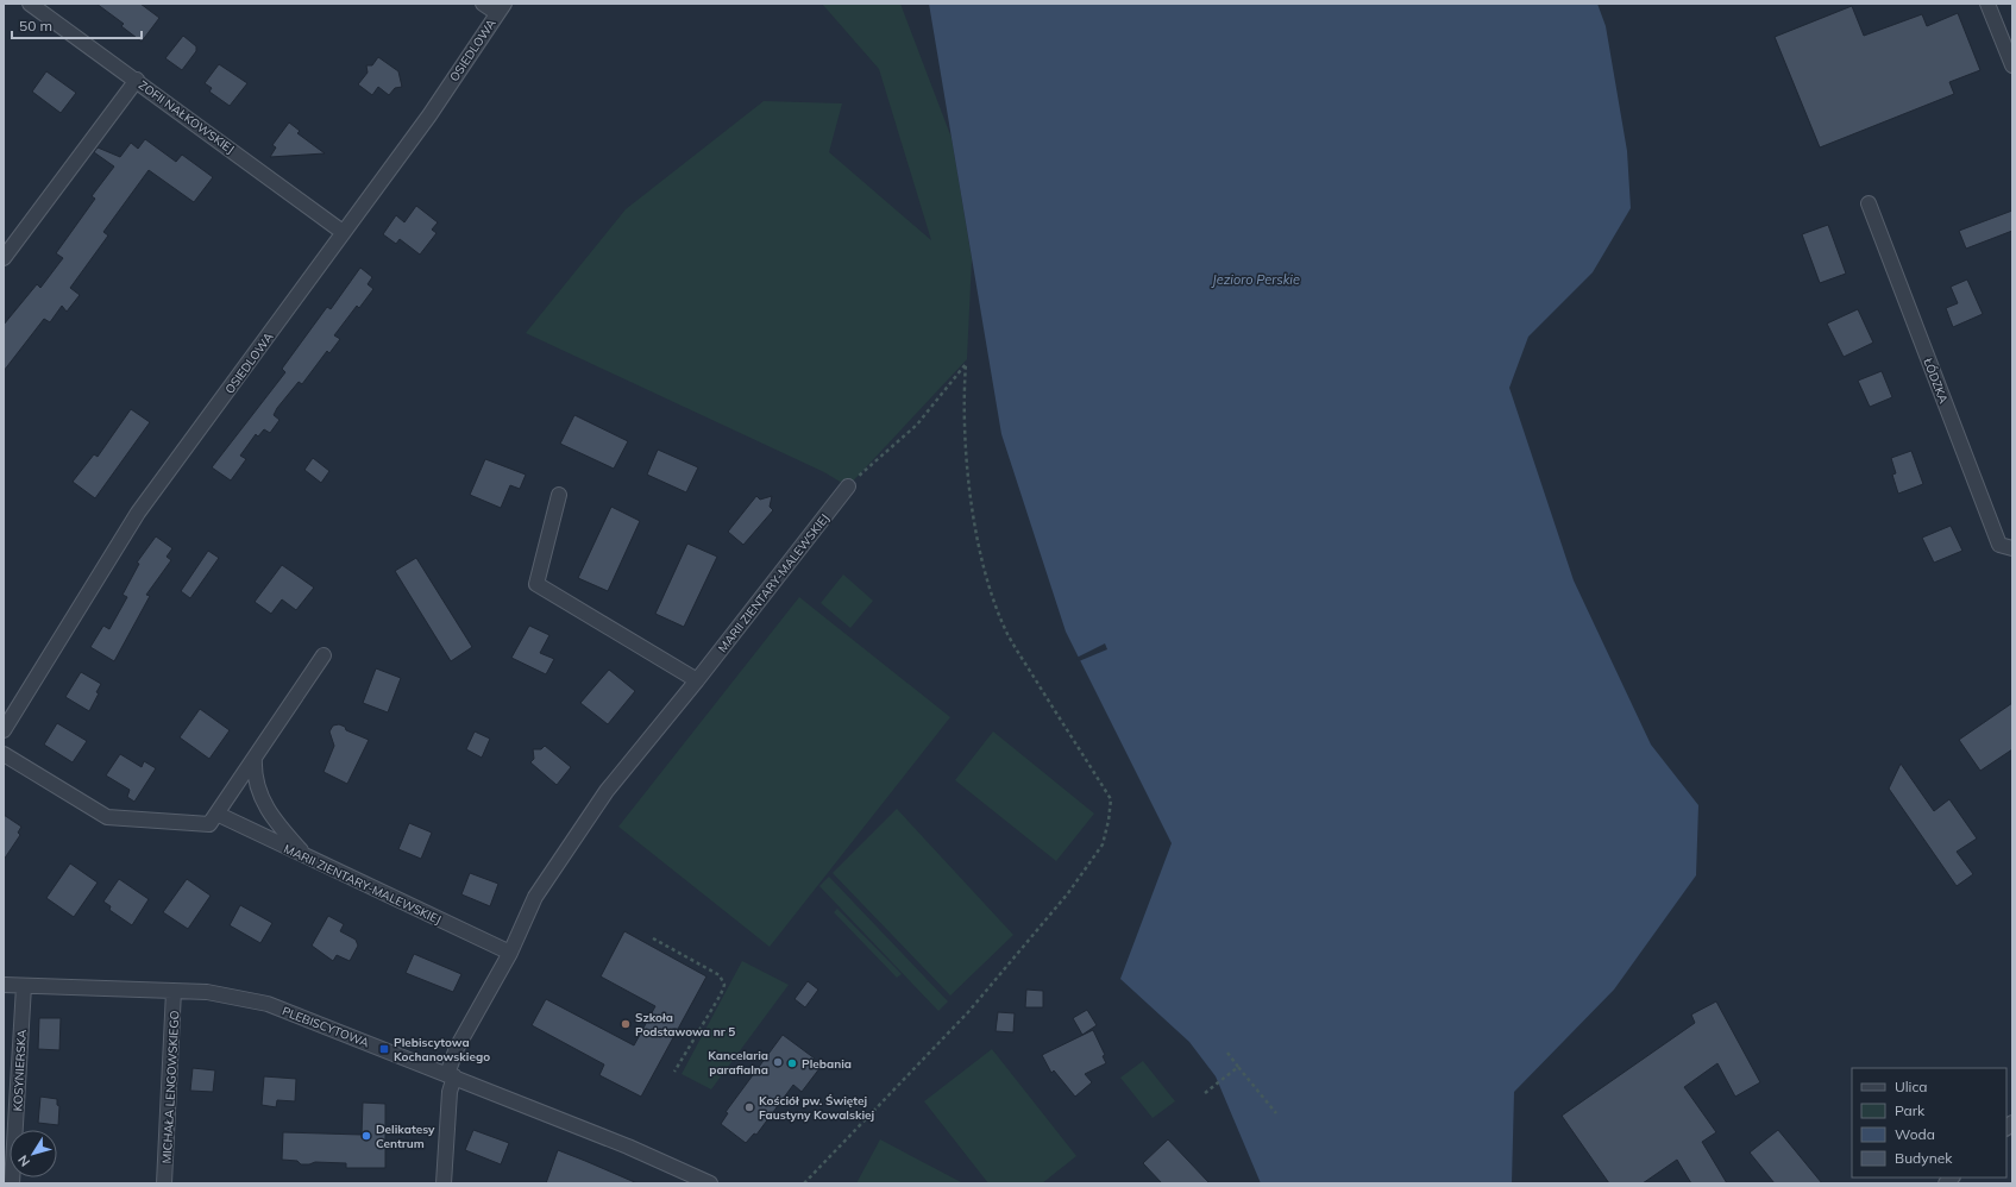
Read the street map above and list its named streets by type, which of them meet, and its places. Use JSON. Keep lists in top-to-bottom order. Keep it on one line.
{"streets":{"street":["OSIEDLOWA","ZOFII NAŁKOWSKIEJ","ŁÓDZKA","MARII ZIENTARY-MALEWSKIEJ","PLEBISCYTOWA","KOSYNIERSKA","MICHAŁA LENGOWSKIEGO"]},"crossings":[["OSIEDLOWA","ZOFII NAŁKOWSKIEJ"],["MARII ZIENTARY-MALEWSKIEJ","PLEBISCYTOWA"],["PLEBISCYTOWA","KOSYNIERSKA"],["PLEBISCYTOWA","MICHAŁA LENGOWSKIEGO"]],"water":["Jezioro Perskie"],"places":{"other":["Szkoła Podstawowa nr 5","Kancelaria parafialna","Plebania","Kościół pw. Świętej Faustyny Kowalskiej","Delikatesy Centrum"],"transit":["Plebiscytowa Kochanowskiego"]},"legend":["Ulica","Park","Woda","Budynek"],"scale_bar":"50 m","north":"bottom left"}
